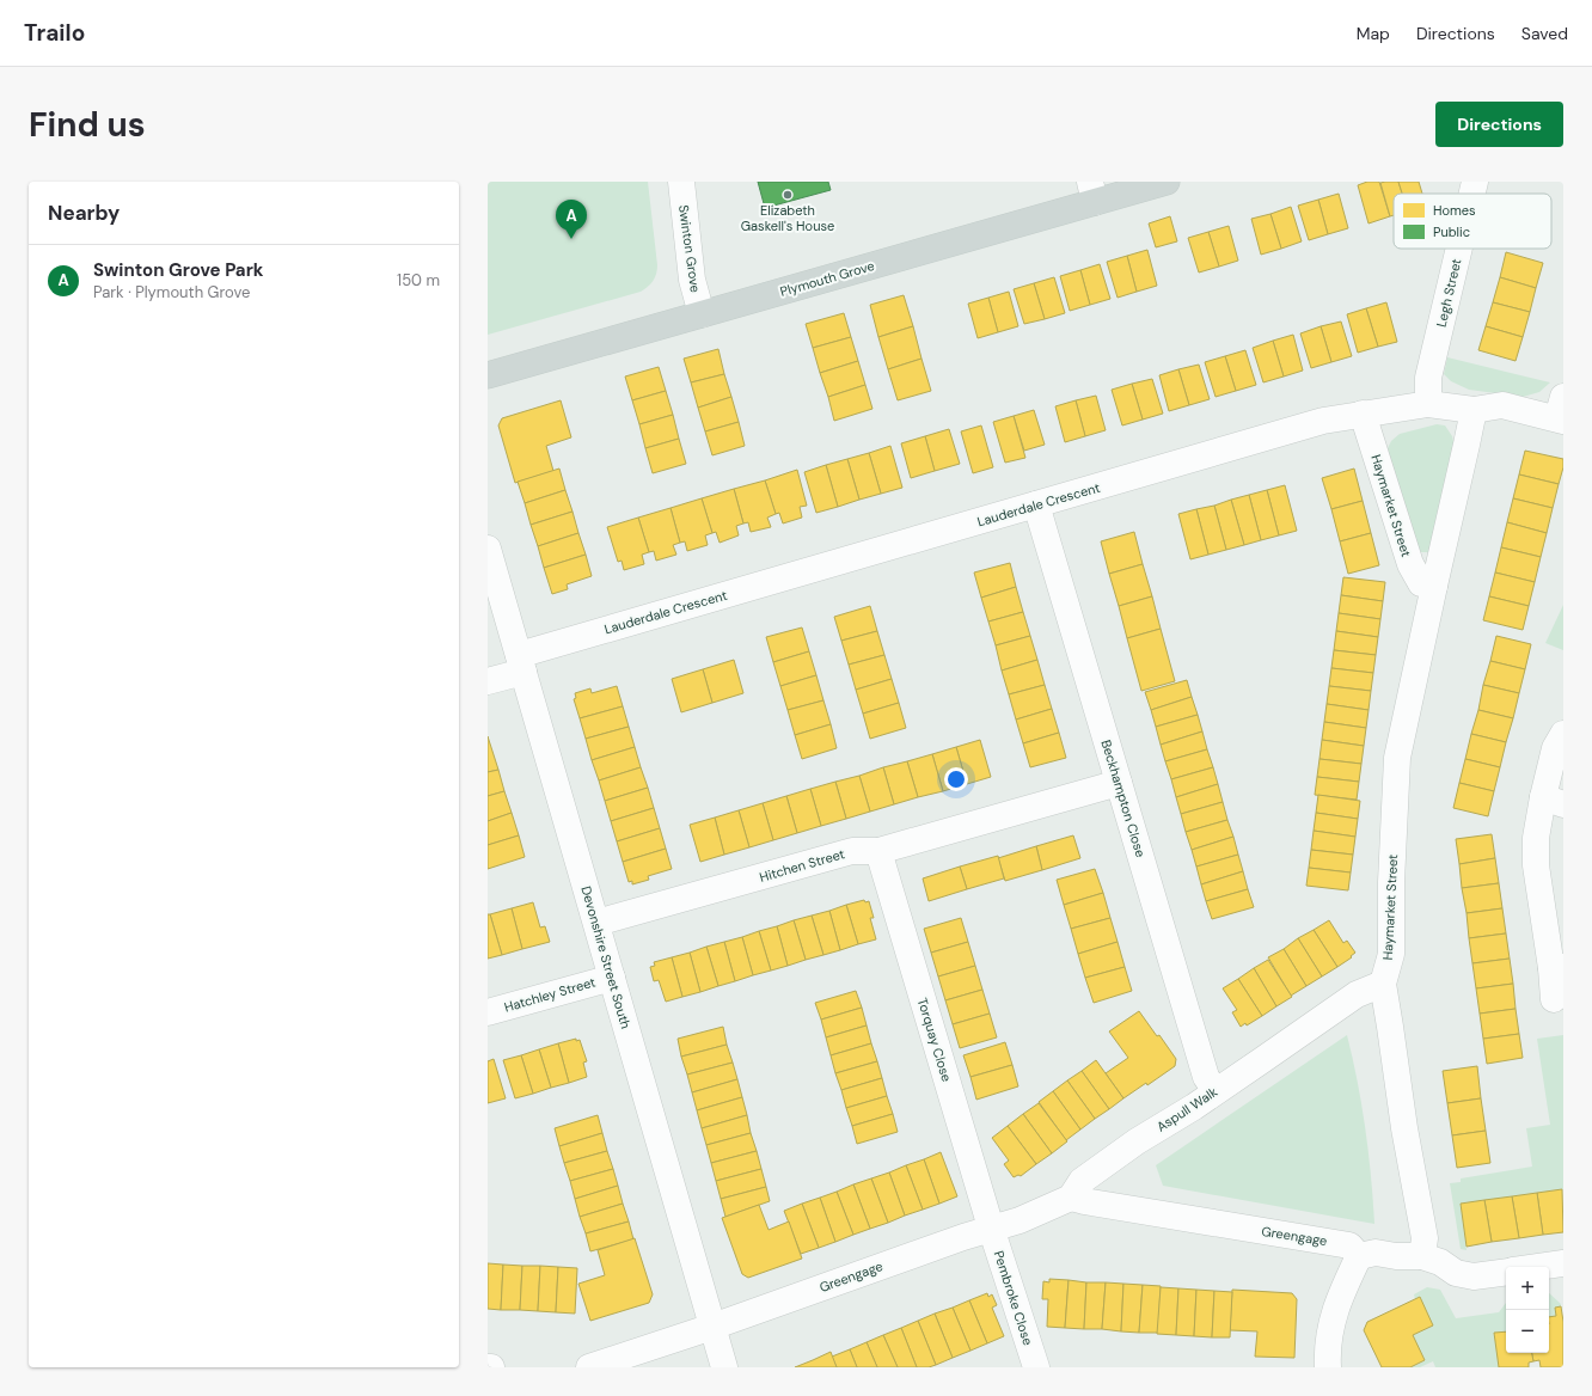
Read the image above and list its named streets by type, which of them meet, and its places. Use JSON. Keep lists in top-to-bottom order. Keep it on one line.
{"streets":{"main road":["Plymouth Grove"],"street":["Swinton Grove","Legh Street","Lauderdale Crescent","Haymarket Street","Beckhampton Close","Hitchen Street","Devonshire Street South","Hatchley Street","Torquay Close","Aspull Walk","Greengage","Pembroke Close"]},"crossings":[["Swinton Grove","Plymouth Grove"],["Legh Street","Lauderdale Crescent"],["Lauderdale Crescent","Haymarket Street"],["Lauderdale Crescent","Beckhampton Close"],["Lauderdale Crescent","Devonshire Street South"],["Haymarket Street","Aspull Walk"],["Beckhampton Close","Hitchen Street"],["Beckhampton Close","Aspull Walk"],["Hitchen Street","Devonshire Street South"],["Hitchen Street","Torquay Close"],["Devonshire Street South","Hatchley Street"],["Devonshire Street South","Greengage"],["Torquay Close","Aspull Walk"],["Torquay Close","Greengage"],["Torquay Close","Pembroke Close"],["Aspull Walk","Greengage"],["Aspull Walk","Pembroke Close"],["Greengage","Pembroke Close"]],"places":["Elizabeth Gaskell's House"],"legend":["Homes","Public"],"page":{"header":"Trailo","nav":["Map","Directions","Saved"],"buttons":"Directions","title":"Find us","heading":"Nearby","pins":"A","list":[{"mark":"A","name":"Swinton Grove Park","note":"Park · Plymouth Grove","value":"150 m"}],"map_buttons":["+","−"]}}
